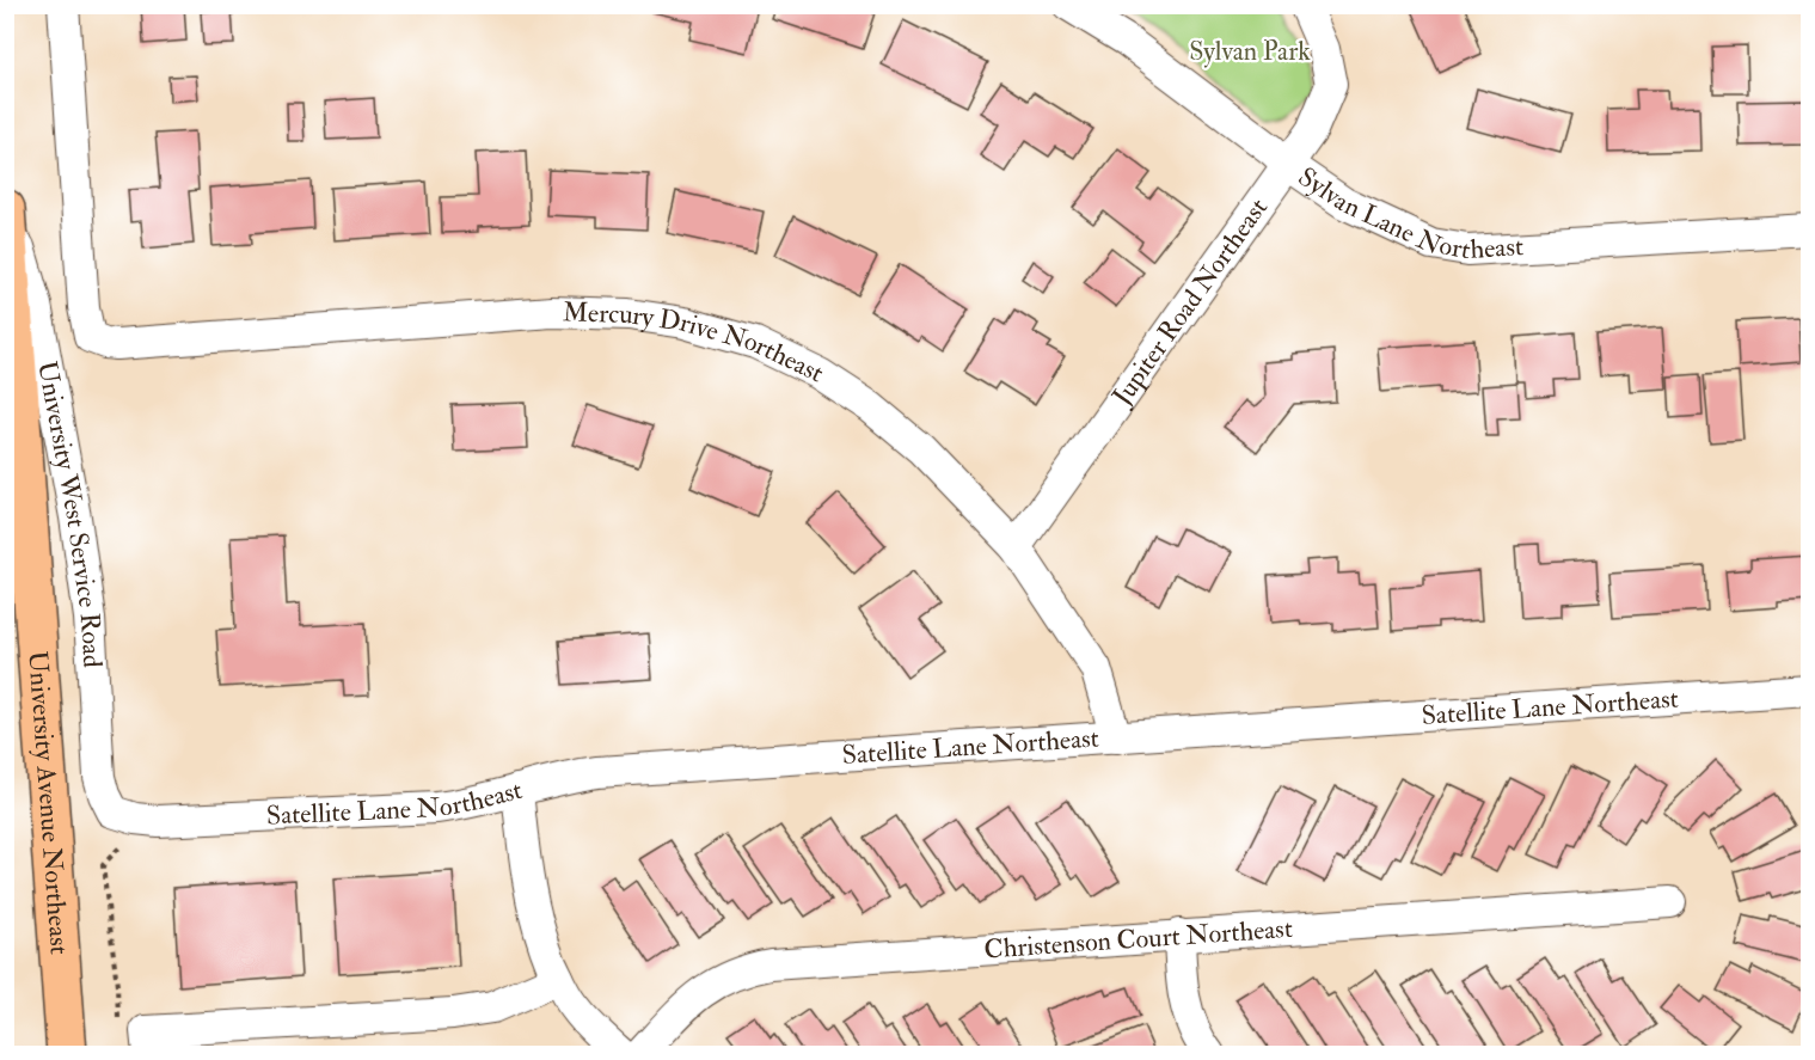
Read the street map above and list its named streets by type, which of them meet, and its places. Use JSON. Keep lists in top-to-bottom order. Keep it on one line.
{"streets":{"main road":["University Avenue Northeast"],"street":["Sylvan Lane Northeast","Jupiter Road Northeast","Mercury Drive Northeast","University West Service Road","Satellite Lane Northeast","Christenson Court Northeast"]},"crossings":[["Sylvan Lane Northeast","Jupiter Road Northeast"],["Jupiter Road Northeast","Mercury Drive Northeast"],["Mercury Drive Northeast","University West Service Road"],["Mercury Drive Northeast","Satellite Lane Northeast"],["University West Service Road","Satellite Lane Northeast"]],"parks":["Sylvan Park"]}
